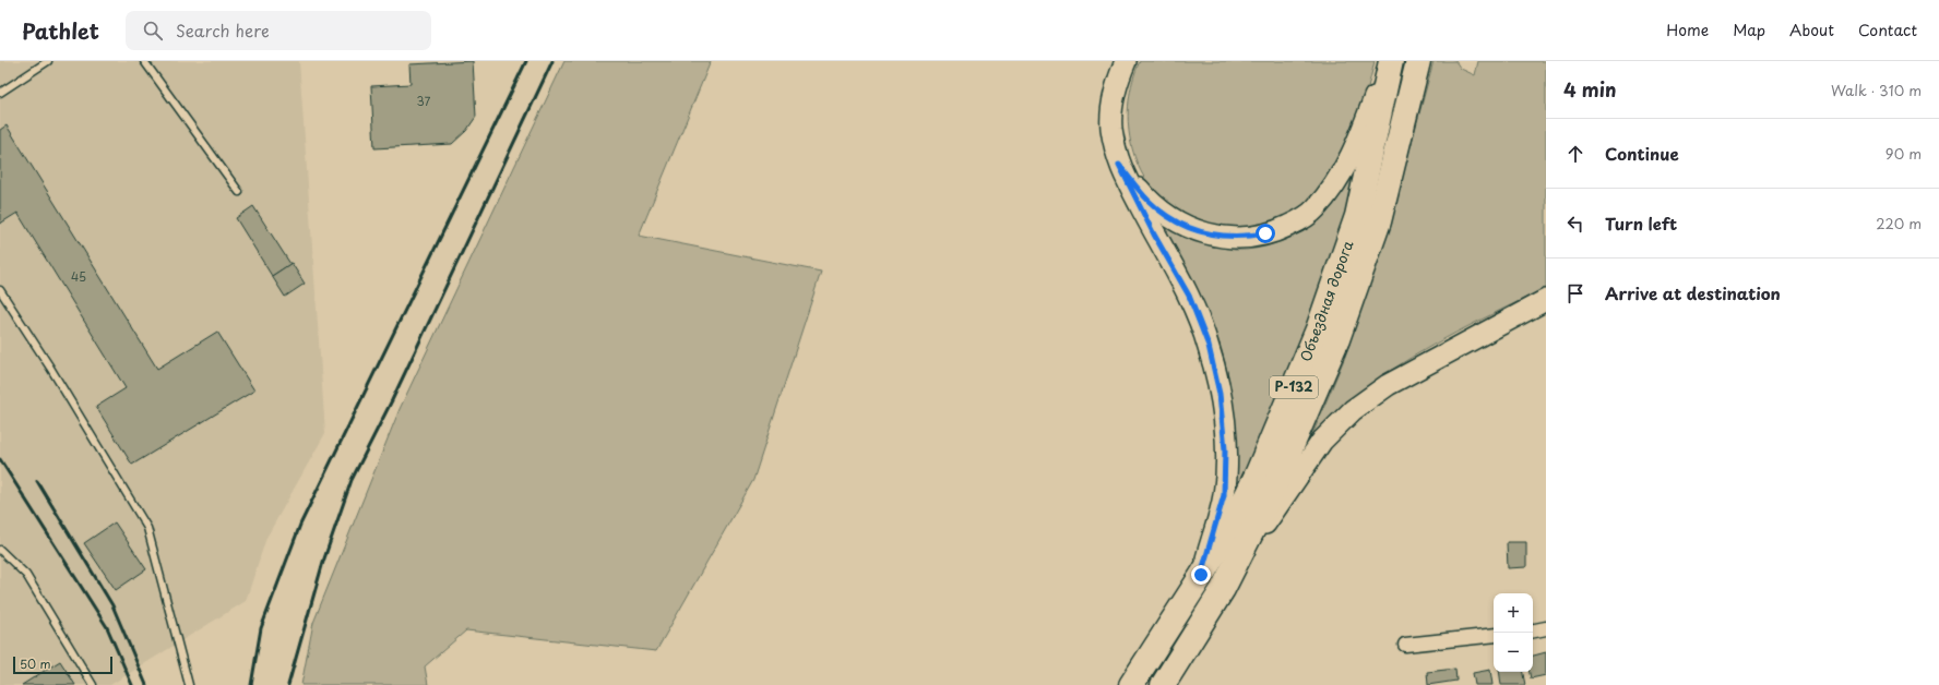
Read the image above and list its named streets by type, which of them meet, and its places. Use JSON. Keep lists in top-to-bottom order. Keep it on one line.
{"streets":{"highway":["Объездная дорога","Р-132"]},"house_numbers":["37","45"],"scale_bar":"50 m","page":{"header":"Pathlet","search":"Search here","nav":["Home","Map","About","Contact"],"heading":["4 min","Walk · 310 m"],"list":[["Continue","90 m"],["Turn left","220 m"],"Arrive at destination"],"map_buttons":["+","−"],"scale":"50 m"}}
